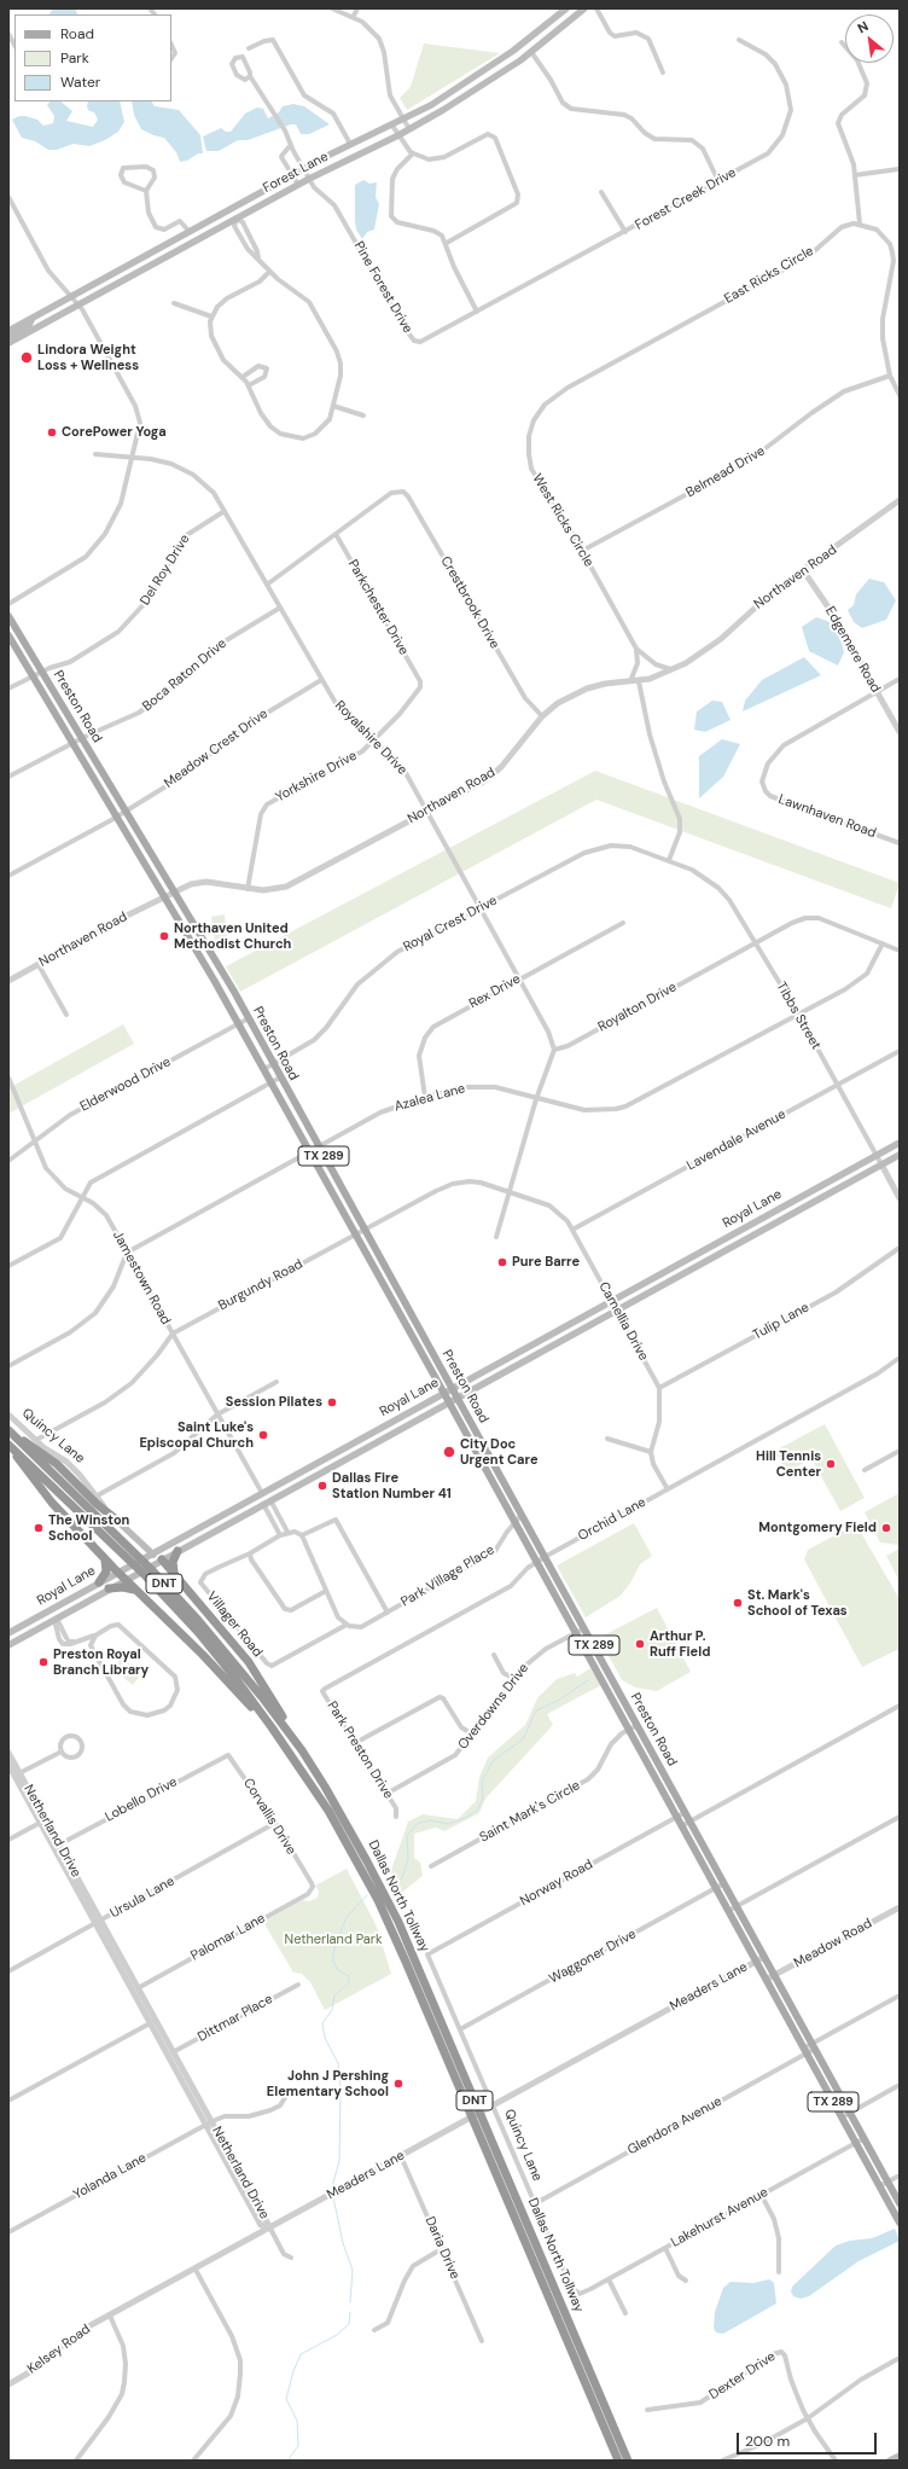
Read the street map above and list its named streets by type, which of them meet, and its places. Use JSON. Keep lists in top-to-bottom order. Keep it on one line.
{"streets":{"highway":["DNT","Dallas North Tollway"],"main road":["Forest Lane","Preston Road","TX 289","Royal Lane","Quincy Lane"],"street":["Forest Creek Drive","East Ricks Circle","Pine Forest Drive","Belmead Drive","West Ricks Circle","Del Roy Drive","Northaven Road","Crestbrook Drive","Parkchester Drive","Edgemere Road","Boca Raton Drive","Royalshire Drive","Meadow Crest Drive","Yorkshire Drive","Lawnhaven Road","Royal Crest Drive","Rex Drive","Royalton Drive","Tibbs Street","Elderwood Drive","Azalea Lane","Lavendale Avenue","Jamestown Road","Burgundy Road","Camellia Drive","Tulip Lane","Orchid Lane","Park Village Place","Villager Road","Overdowns Drive","Park Preston Drive","Lobello Drive","Saint Mark's Circle","Corvallis Drive","Netherland Drive","Norway Road","Ursula Lane","Palomar Lane","Meadow Road","Waggoner Drive","Meaders Lane","Dittmar Place","Glendora Avenue","Yolanda Lane","Lakehurst Avenue","Daria Drive","Kelsey Road","Dexter Drive"]},"crossings":[["Forest Lane","Pine Forest Drive"],["Forest Creek Drive","Pine Forest Drive"],["East Ricks Circle","West Ricks Circle"],["Belmead Drive","West Ricks Circle"],["West Ricks Circle","Northaven Road"],["Del Roy Drive","Preston Road"],["Del Roy Drive","Royalshire Drive"],["Northaven Road","Crestbrook Drive"],["Northaven Road","Edgemere Road"],["Northaven Road","Preston Road"],["Northaven Road","Royalshire Drive"],["Northaven Road","Yorkshire Drive"],["Crestbrook Drive","Parkchester Drive"],["Parkchester Drive","Yorkshire Drive"],["Edgemere Road","Lawnhaven Road"],["Boca Raton Drive","Preston Road"],["Boca Raton Drive","Royalshire Drive"],["Preston Road","Meadow Crest Drive"],["Preston Road","Royal Crest Drive"],["Preston Road","Elderwood Drive"],["Preston Road","Azalea Lane"],["Preston Road","Royal Lane"],["Preston Road","Burgundy Road"],["Preston Road","Orchid Lane"],["Preston Road","Park Village Place"],["Preston Road","Overdowns Drive"],["Preston Road","Saint Mark's Circle"],["Preston Road","Norway Road"],["Preston Road","Meadow Road"],["Preston Road","Waggoner Drive"],["Preston Road","Meaders Lane"],["Preston Road","Glendora Avenue"],["Preston Road","Lakehurst Avenue"],["Royalshire Drive","Meadow Crest Drive"],["Royalshire Drive","Yorkshire Drive"],["Royalshire Drive","Royal Crest Drive"],["Royalshire Drive","Rex Drive"],["Royalshire Drive","Royalton Drive"],["Royal Crest Drive","Tibbs Street"],["Rex Drive","Azalea Lane"],["Royalton Drive","Tibbs Street"],["Royalton Drive","Azalea Lane"],["Tibbs Street","Azalea Lane"],["Tibbs Street","Lavendale Avenue"],["Tibbs Street","Royal Lane"],["Elderwood Drive","Jamestown Road"],["Azalea Lane","Jamestown Road"],["Lavendale Avenue","Camellia Drive"],["Royal Lane","Jamestown Road"],["Royal Lane","Camellia Drive"],["Royal Lane","Quincy Lane"],["Jamestown Road","Burgundy Road"],["Burgundy Road","Camellia Drive"],["Burgundy Road","Quincy Lane"],["Camellia Drive","Tulip Lane"],["Quincy Lane","Norway Road"],["Quincy Lane","Waggoner Drive"],["Quincy Lane","Meaders Lane"],["Quincy Lane","Glendora Avenue"],["Quincy Lane","Lakehurst Avenue"],["Orchid Lane","Park Preston Drive"],["Park Village Place","Villager Road"],["Overdowns Drive","Park Preston Drive"],["Lobello Drive","Corvallis Drive"],["Lobello Drive","Netherland Drive"],["Corvallis Drive","Ursula Lane"],["Corvallis Drive","Palomar Lane"],["Netherland Drive","Ursula Lane"],["Netherland Drive","Palomar Lane"],["Netherland Drive","Meaders Lane"],["Netherland Drive","Dittmar Place"],["Netherland Drive","Yolanda Lane"],["Meaders Lane","Daria Drive"],["Meaders Lane","Kelsey Road"]],"parks":["Netherland Park"],"places":["Lindora Weight Loss + Wellness","CorePower Yoga","Northaven United Methodist Church","Pure Barre","Session Pilates","Saint Luke's Episcopal Church","City Doc Urgent Care","Hill Tennis Center","Dallas Fire Station Number 41","The Winston School","Montgomery Field","St. Mark's School of Texas","Arthur P. Ruff Field","Preston Royal Branch Library","John J Pershing Elementary School"],"legend":["Road","Park","Water"],"scale_bar":"200 m","north":"top left"}
